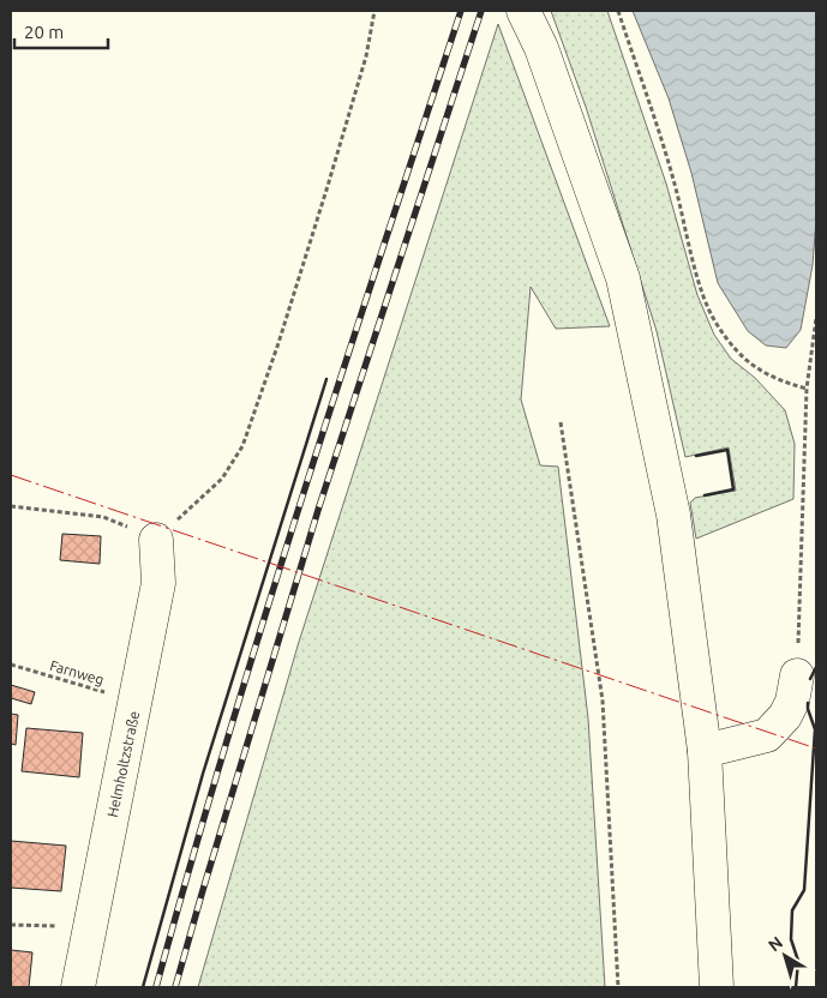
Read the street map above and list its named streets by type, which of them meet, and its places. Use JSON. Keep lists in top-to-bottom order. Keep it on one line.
{"streets":{"main road":["Helmholtzstraße"],"path":["Farnweg"]},"crossings":[["Farnweg","Helmholtzstraße"]],"scale_bar":"20 m","north":"top left"}
